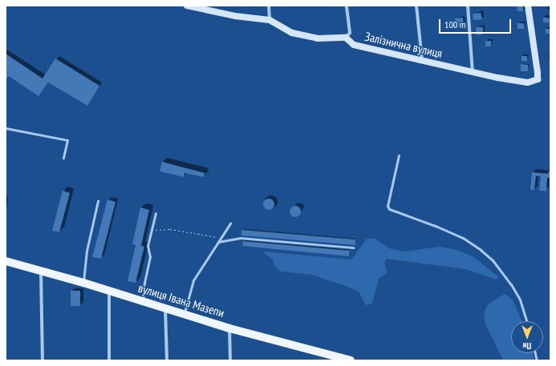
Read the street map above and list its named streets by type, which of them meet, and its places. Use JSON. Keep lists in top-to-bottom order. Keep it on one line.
{"streets":{"main road":["вулиця Івана Мазепи"],"street":["Залізнична вулиця"]},"scale_bar":"100 m","north":"bottom"}
